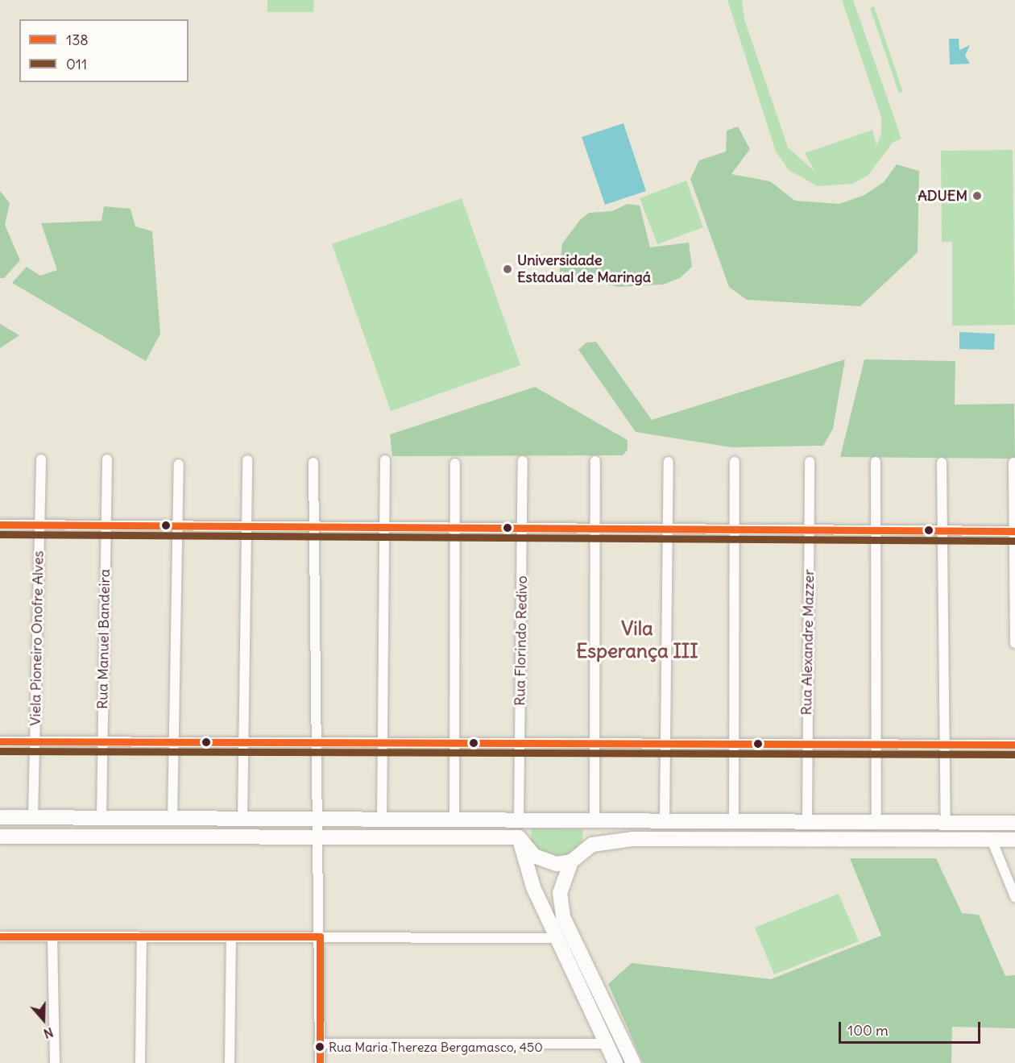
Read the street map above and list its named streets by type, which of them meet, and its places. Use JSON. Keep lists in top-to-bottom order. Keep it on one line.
{"streets":{"street":["Viela Pioneiro Onofre Alves","Rua Manuel Bandeira","Rua Florindo Redivo","Rua Alexandre Mazzer"]},"districts":["Vila Esperança III"],"places":["ADUEM","Universidade Estadual de Maringá","Rua Maria Thereza Bergamasco, 450"],"lines":["transit line 138","transit line 011"],"legend":["138","011"],"scale_bar":"100 m","north":"bottom"}
